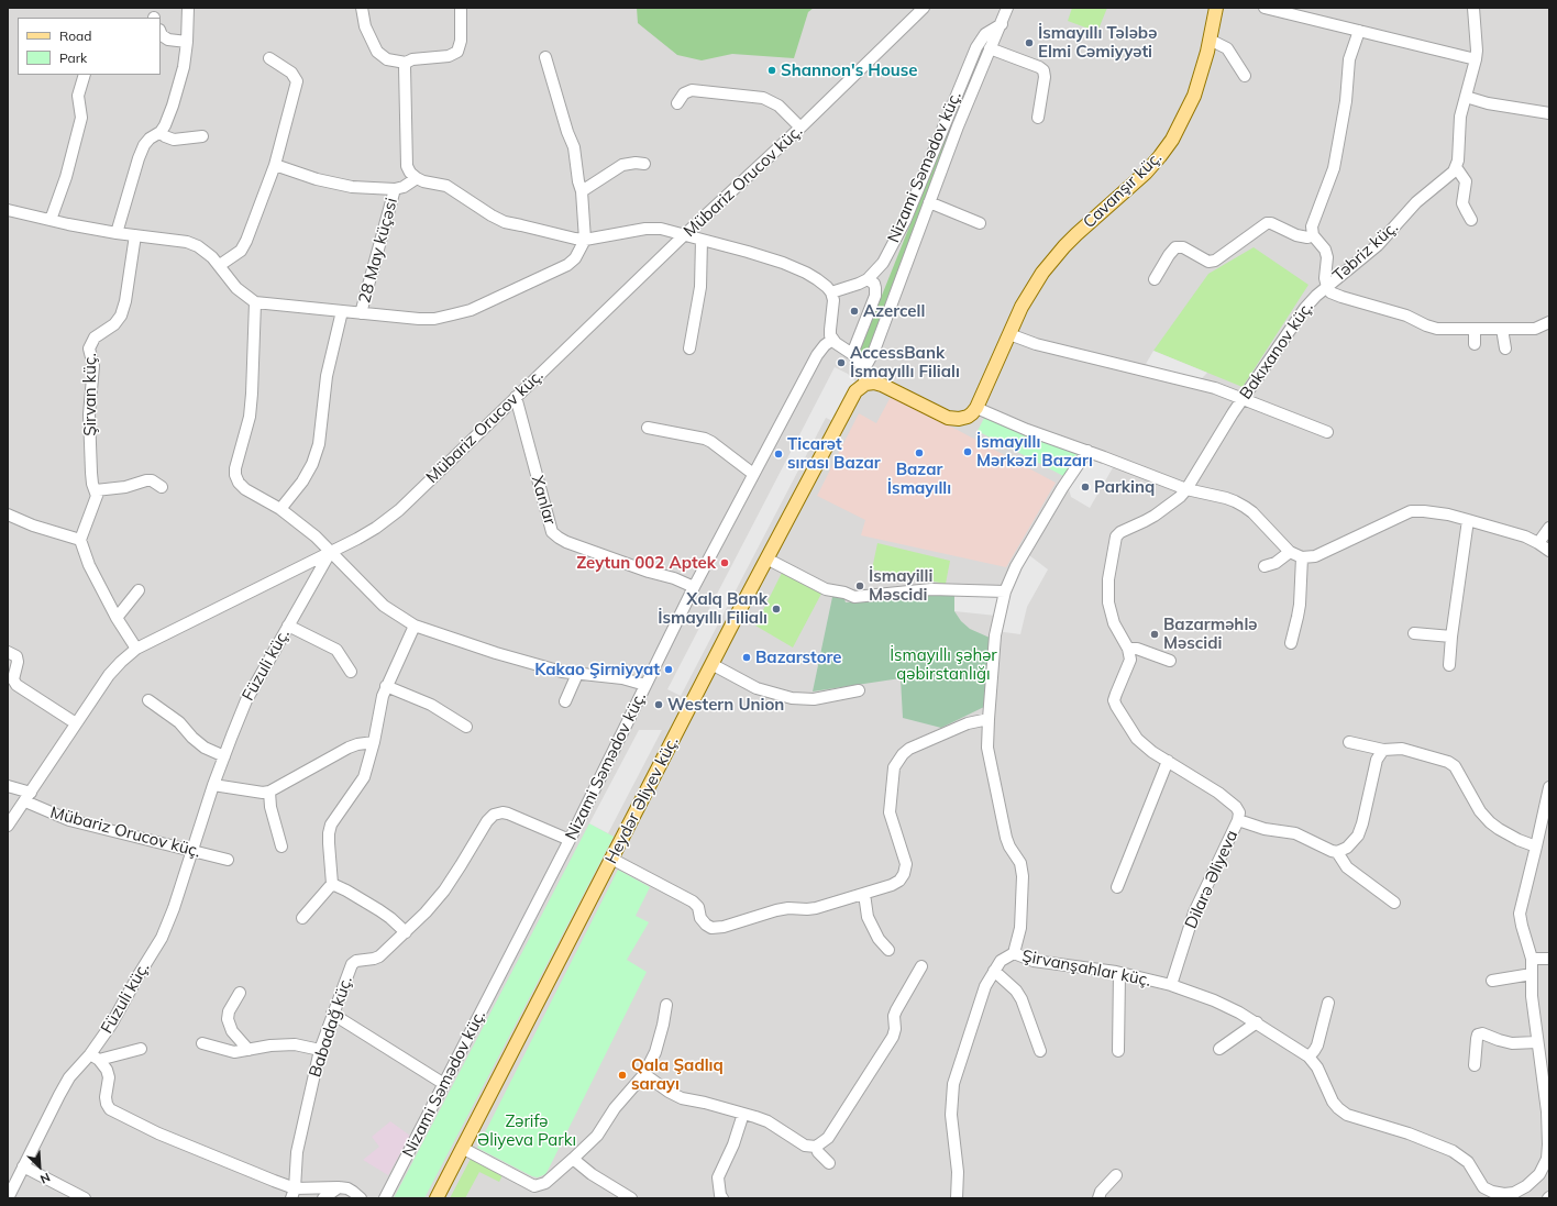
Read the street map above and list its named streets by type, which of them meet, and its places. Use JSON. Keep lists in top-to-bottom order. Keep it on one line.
{"streets":{"main road":["Cavanşır küç.","Heydər Əliyev küç."],"street":["Nizami Səmədov küç.","Mübariz Orucov küç.","28 May küçəsi","Təbriz küç.","Bakıxanov küç.","Şirvan küç.","Xanlar","Füzuli küç.","Dilarə Əliyeva","Şirvanşahlar küç.","Babadağ küç."]},"crossings":[["Nizami Səmədov küç.","Xanlar"],["Nizami Səmədov küç.","Babadağ küç."],["Mübariz Orucov küç.","Xanlar"],["Mübariz Orucov küç.","Füzuli küç."],["Cavanşır küç.","Heydər Əliyev küç."],["Təbriz küç.","Bakıxanov küç."],["Dilarə Əliyeva","Şirvanşahlar küç."]],"parks":["İsmayıllı şəhər qəbirstanlığı","Zərifə Əliyeva Parkı"],"places":["İsmayıllı Tələbə Elmi Cəmiyyəti","Shannon's House","Azercell","AccessBank İsmayıllı Filialı","İsmayıllı Mərkəzi Bazarı","Bazar İsmayıllı","Ticarət sırası Bazar","Parkinq","Zeytun 002 Aptek","İsmayilli Məscidi","Xalq Bank İsmayıllı Filialı","Bazarməhlə Məscidi","Bazarstore","Kakao Şirniyyat","Western Union","Qala Şadlıq sarayı"],"legend":["Road","Park"],"north":"bottom right"}
